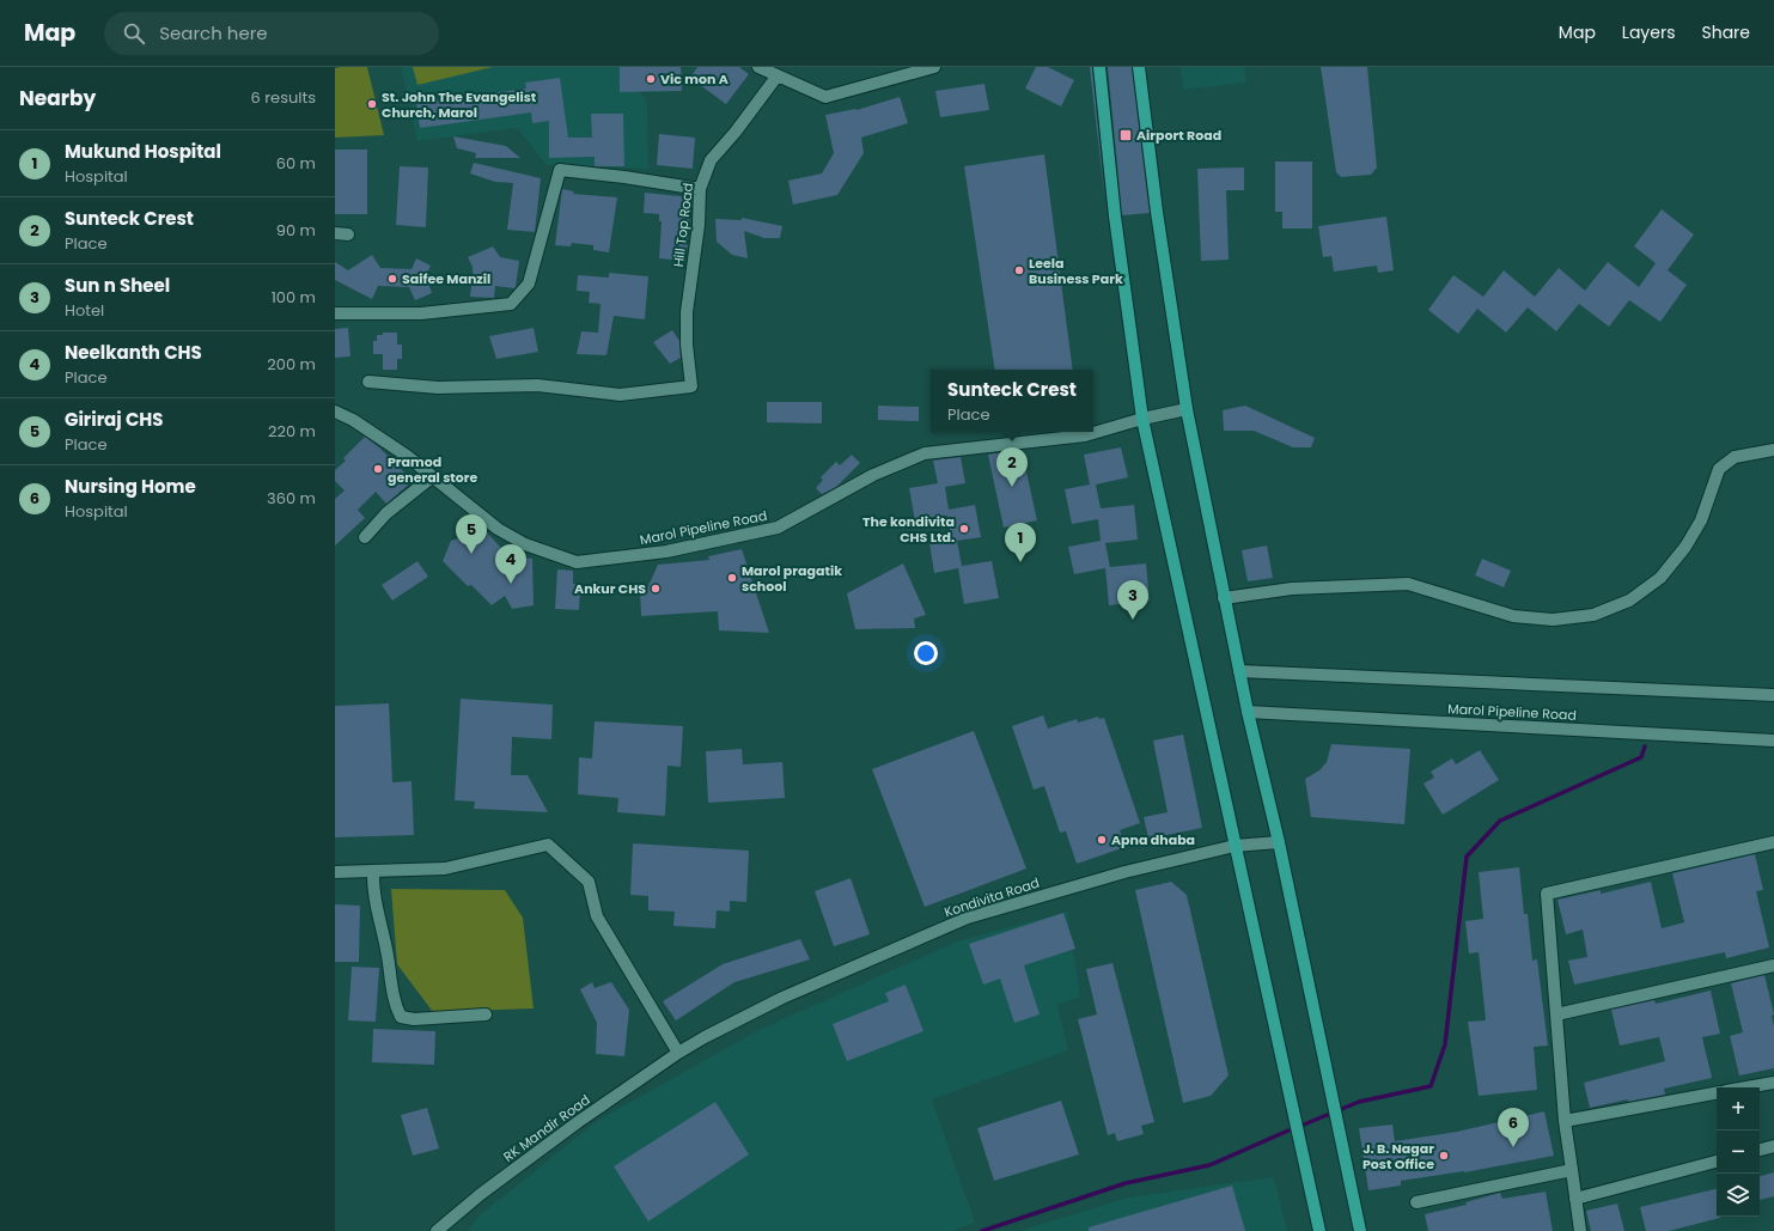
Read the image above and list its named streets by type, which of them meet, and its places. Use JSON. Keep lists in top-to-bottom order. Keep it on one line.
{"streets":{"street":["Hill Top Road","Marol Pipeline Road","Kondivita Road","RK Mandir Road"]},"crossings":[["Kondivita Road","RK Mandir Road"]],"places":{"other":["Vic mon A","St. John The Evangelist Church, Marol","Leela Business Park","Saifee Manzil","Pramod general store","The kondivita CHS Ltd.","Marol pragatik school","Ankur CHS","Apna dhaba","J. B. Nagar Post Office"],"transit":["Airport Road"]},"page":{"header":"Map","search":"Search here","nav":["Map","Layers","Share"],"heading":["Nearby","6 results"],"list":[{"mark":"1","name":"Mukund Hospital","note":"Hospital","value":"60 m"},{"mark":"2","name":"Sunteck Crest","note":"Place","value":"90 m"},{"mark":"3","name":"Sun n Sheel","note":"Hotel","value":"100 m"},{"mark":"4","name":"Neelkanth CHS","note":"Place","value":"200 m"},{"mark":"5","name":"Giriraj CHS","note":"Place","value":"220 m"},{"mark":"6","name":"Nursing Home","note":"Hospital","value":"360 m"}],"popup":["Sunteck Crest","Place"],"pins":["2","5","1","4","3","6"],"map_buttons":["+","−"]}}
